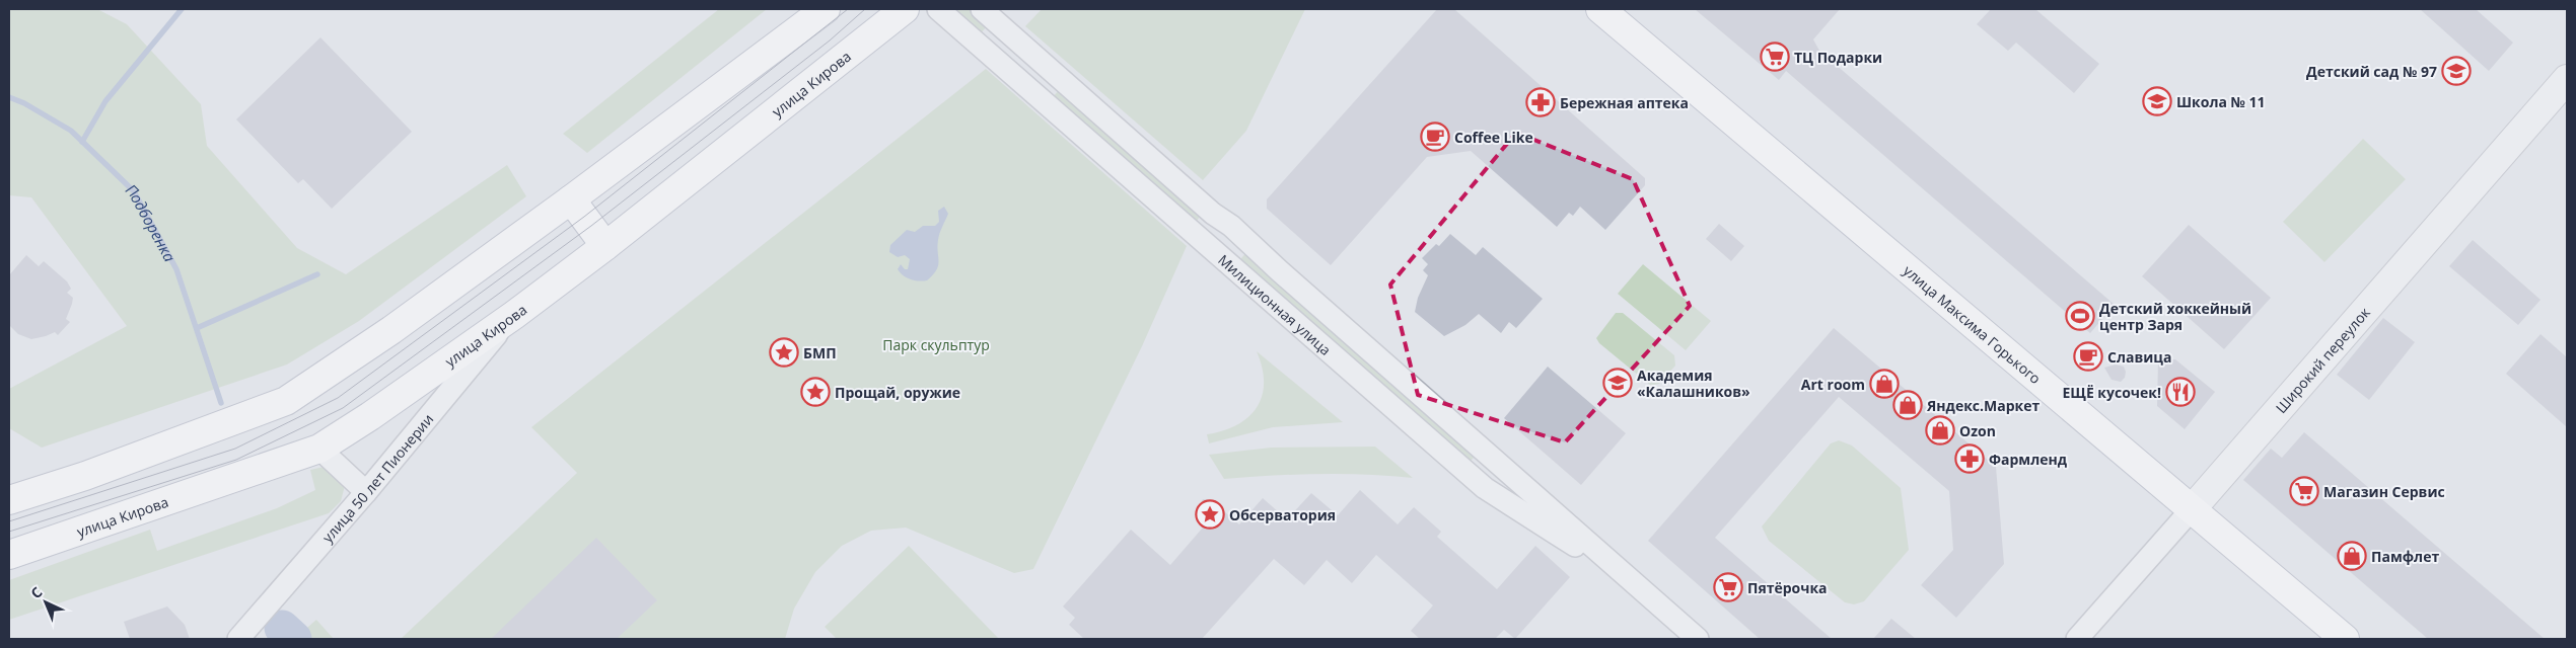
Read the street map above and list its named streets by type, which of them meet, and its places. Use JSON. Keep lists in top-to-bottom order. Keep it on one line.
{"streets":{"main road":["улица Кирова","улица Максима Горького"],"street":["Милиционная улица","Широкий переулок","улица 50 лет Пионерии"]},"crossings":[["улица Кирова","улица 50 лет Пионерии"],["улица Максима Горького","Широкий переулок"]],"water":["Подборенка"],"parks":["Парк скульптур"],"places":{"supermarket":["ТЦ Подарки","Магазин Сервис","Пятёрочка"],"school or university":["Детский сад № 97","Школа № 11","Академия «Калашников»"],"pharmacy":["Бережная аптека","Фармленд"],"cafe":["Coffee Like","Славица"],"sports":["Детский хоккейный центр Заря"],"place":["БМП","Прощай, оружие","Обсерватория"],"shop":["Art room","Яндекс.Маркет","Ozon","Памфлет"],"restaurant":["ЕЩЁ кусочек!"]},"north":"top left"}
